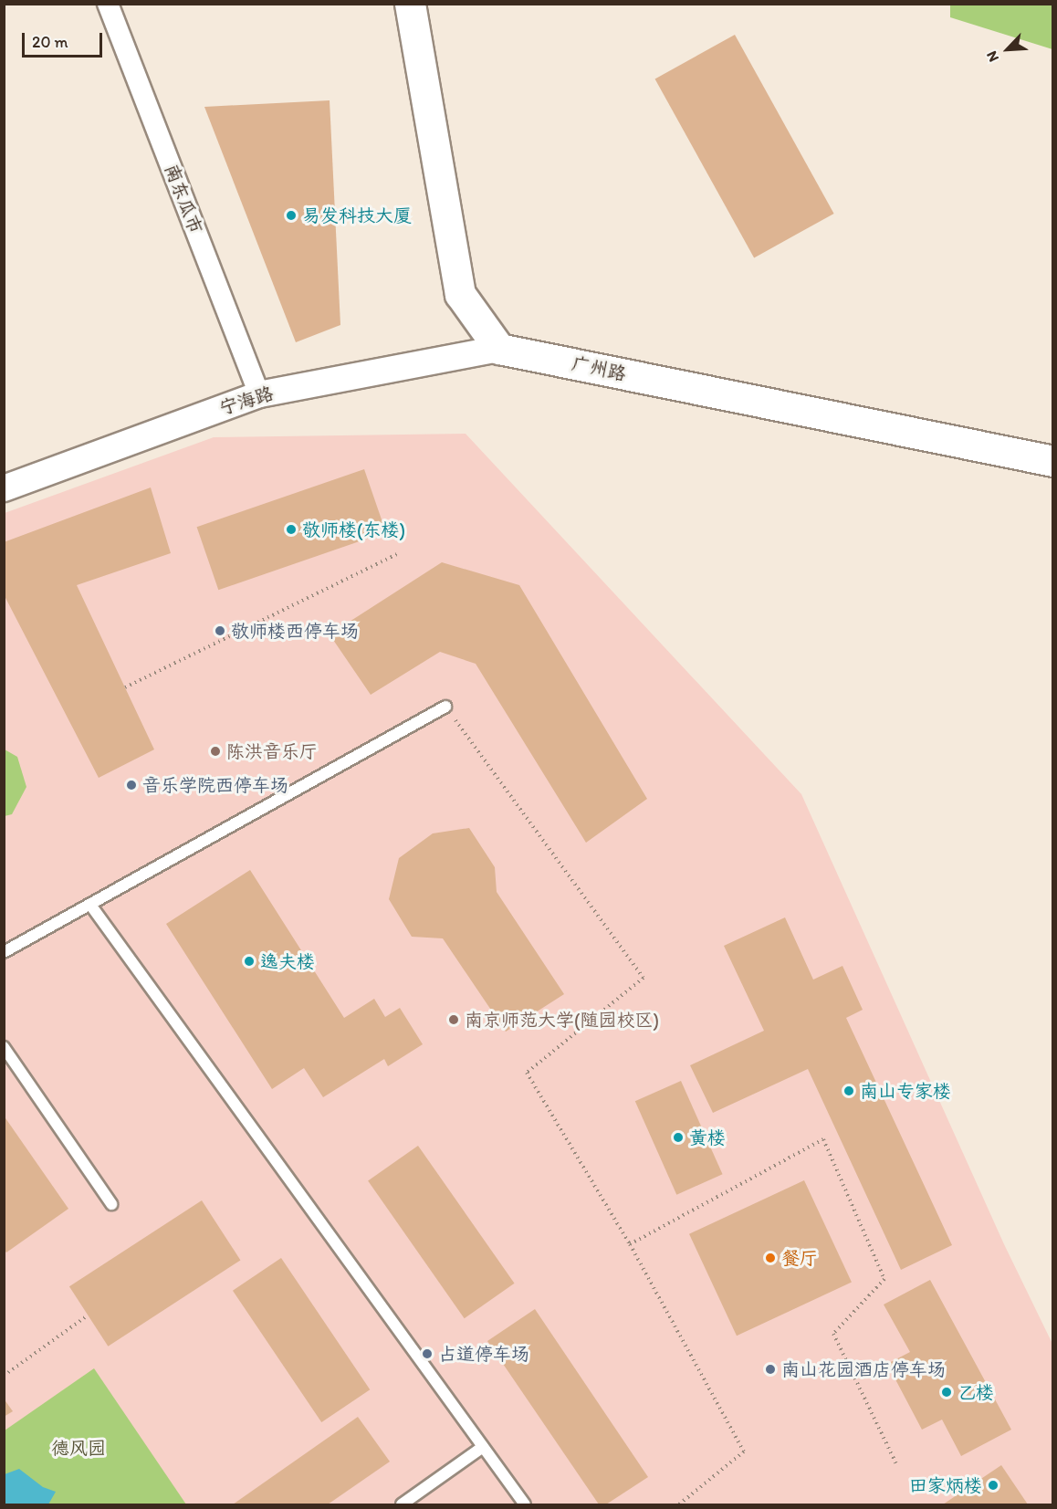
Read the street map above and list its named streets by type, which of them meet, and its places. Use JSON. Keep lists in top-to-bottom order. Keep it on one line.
{"streets":{"main road":["广州路"],"street":["南东瓜市","宁海路"]},"crossings":[["南东瓜市","宁海路"],["广州路","宁海路"]],"parks":["德风园"],"places":["易发科技大厦","敬师楼(东楼)","敬师楼西停车场","陈洪音乐厅","音乐学院西停车场","逸夫楼","南京师范大学(随园校区)","南山专家楼","黄楼","餐厅","占道停车场","南山花园酒店停车场","乙楼","田家炳楼"],"scale_bar":"20 m","north":"bottom left"}
